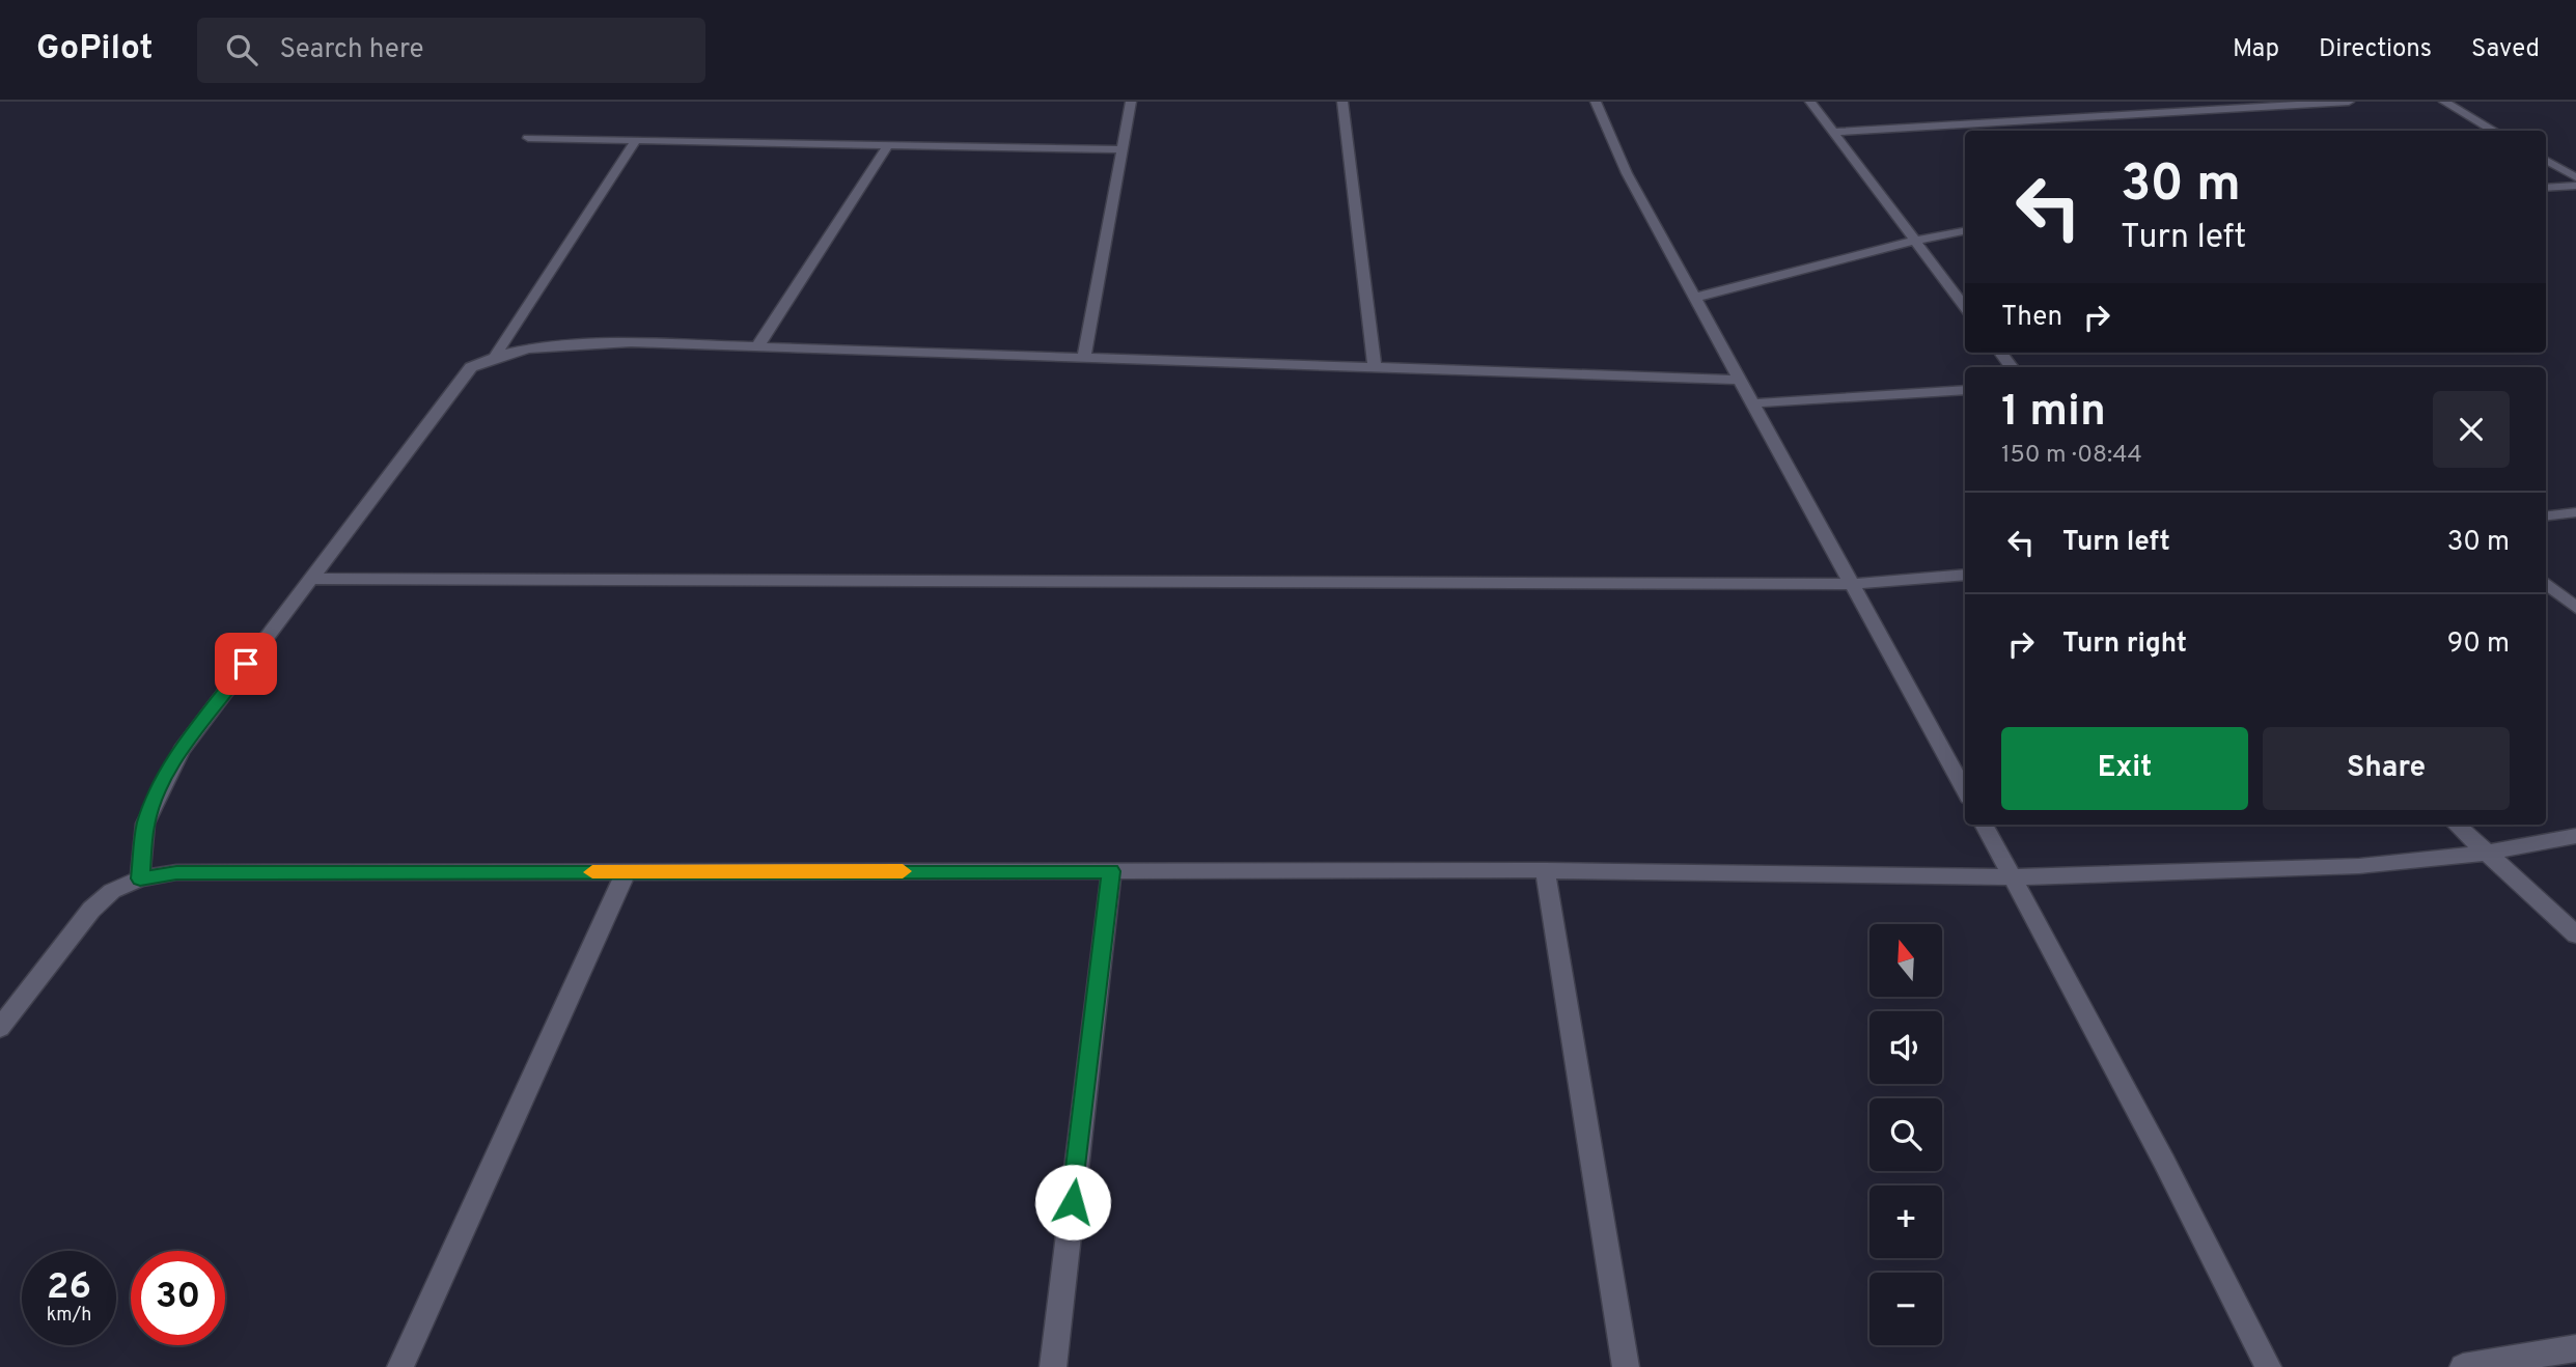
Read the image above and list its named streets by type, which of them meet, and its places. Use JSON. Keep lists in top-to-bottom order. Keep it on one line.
{"north":"top","page":{"header":"GoPilot","search":"Search here","nav":["Map","Directions","Saved"],"turn":["30 m","Turn left"],"then":"Then","heading":["1 min","150 m · 08:44"],"list":[{"name":"Turn left","value":"30 m"},{"name":"Turn right","value":"90 m"}],"buttons":["Exit","Share"],"map_buttons":["+","−"],"speed":"26 km/h","limit":"30"}}
